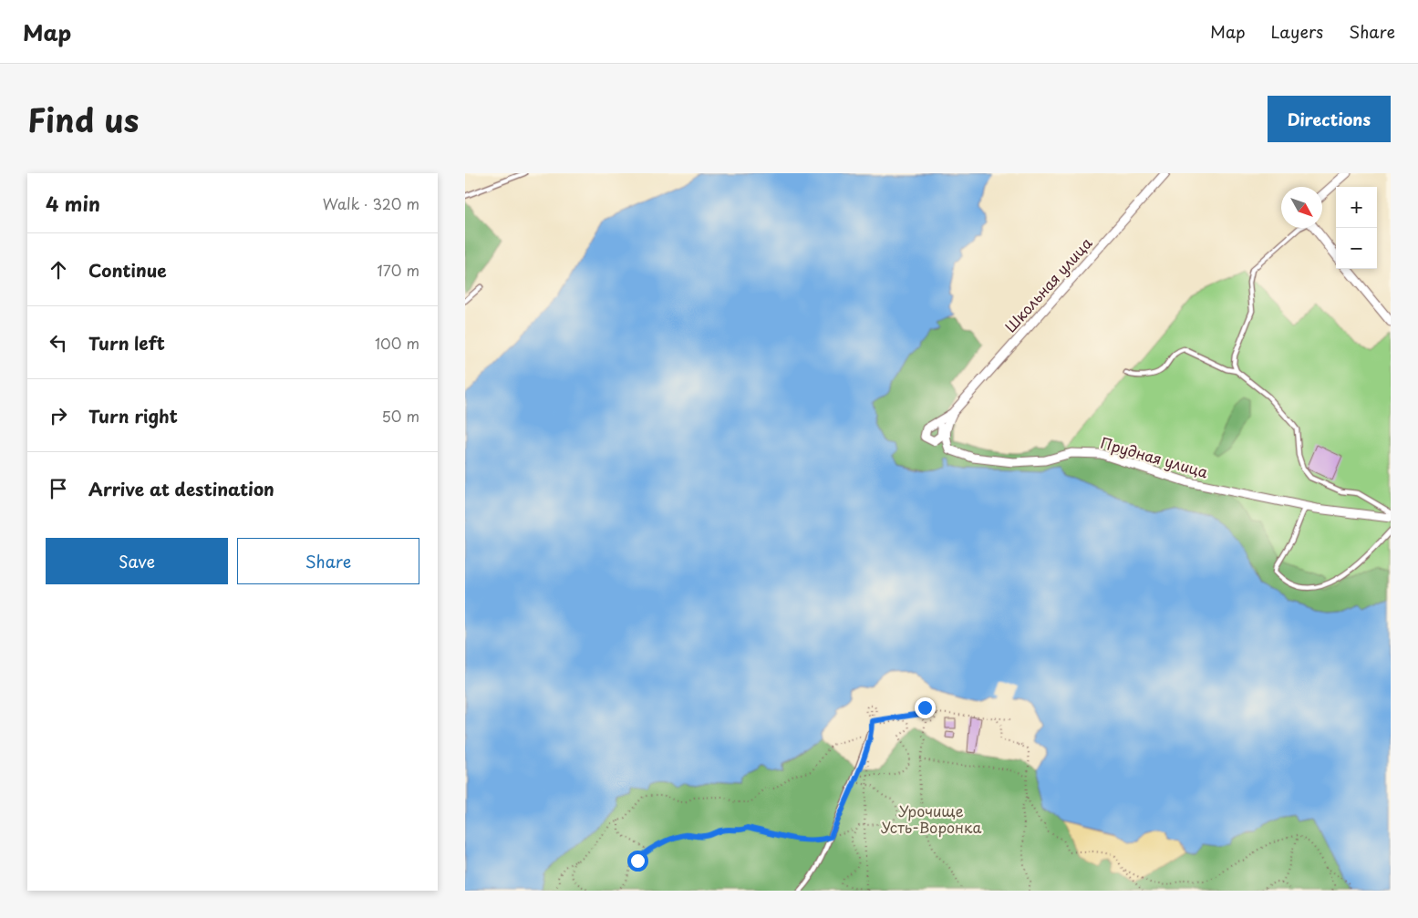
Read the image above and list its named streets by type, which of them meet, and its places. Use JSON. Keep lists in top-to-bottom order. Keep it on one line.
{"streets":{"street":["Школьная улица","Прудная улица"]},"crossings":[["Школьная улица","Прудная улица"]],"parks":["Урочище Усть-Воронка"],"north":"bottom right","page":{"header":"Map","nav":["Map","Layers","Share"],"title":"Find us","buttons":["Directions",["Save","Share"]],"heading":["4 min","Walk · 320 m"],"map_buttons":["+","−"],"list":[["Continue","170 m"],["Turn left","100 m"],["Turn right","50 m"],"Arrive at destination"]}}
